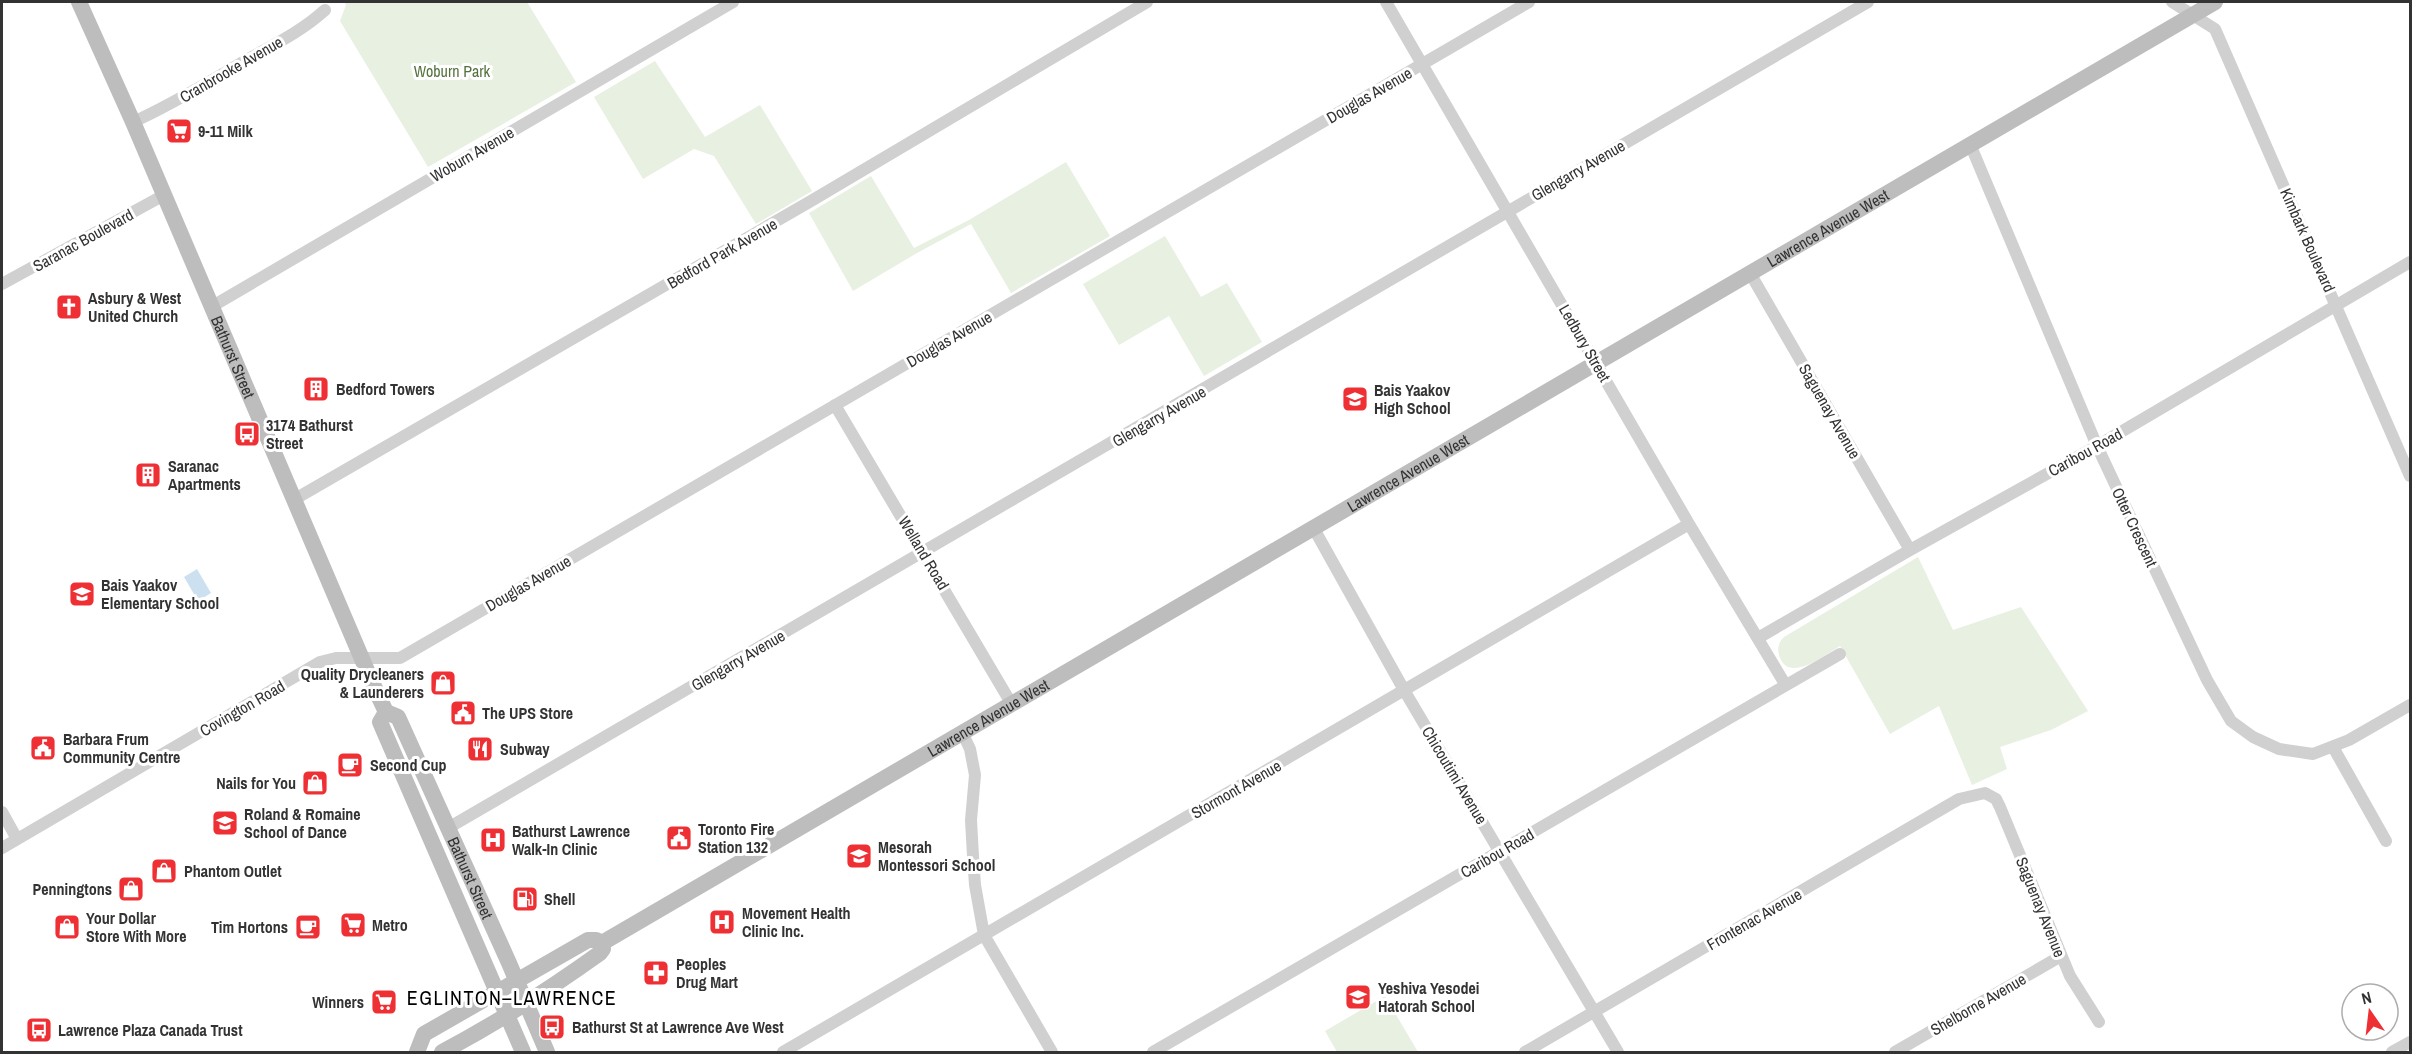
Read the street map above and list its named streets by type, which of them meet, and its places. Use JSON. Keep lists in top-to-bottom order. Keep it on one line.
{"streets":{"main road":["Lawrence Avenue West","Bathurst Street"],"street":["Cranbrooke Avenue","Douglas Avenue","Woburn Avenue","Glengarry Avenue","Saranac Boulevard","Kimbark Boulevard","Bedford Park Avenue","Ledbury Street","Saguenay Avenue","Caribou Road","Otter Crescent","Welland Road","Covington Road","Chicoutimi Avenue","Stormont Avenue","Frontenac Avenue","Shelborne Avenue"]},"crossings":[["Cranbrooke Avenue","Bathurst Street"],["Douglas Avenue","Ledbury Street"],["Douglas Avenue","Bathurst Street"],["Douglas Avenue","Welland Road"],["Douglas Avenue","Covington Road"],["Woburn Avenue","Bathurst Street"],["Glengarry Avenue","Ledbury Street"],["Glengarry Avenue","Bathurst Street"],["Glengarry Avenue","Welland Road"],["Lawrence Avenue West","Kimbark Boulevard"],["Lawrence Avenue West","Ledbury Street"],["Lawrence Avenue West","Bathurst Street"],["Lawrence Avenue West","Saguenay Avenue"],["Lawrence Avenue West","Otter Crescent"],["Lawrence Avenue West","Welland Road"],["Lawrence Avenue West","Chicoutimi Avenue"],["Saranac Boulevard","Bathurst Street"],["Kimbark Boulevard","Caribou Road"],["Bedford Park Avenue","Bathurst Street"],["Ledbury Street","Caribou Road"],["Ledbury Street","Stormont Avenue"],["Bathurst Street","Covington Road"],["Saguenay Avenue","Caribou Road"],["Saguenay Avenue","Frontenac Avenue"],["Saguenay Avenue","Shelborne Avenue"],["Caribou Road","Otter Crescent"],["Caribou Road","Chicoutimi Avenue"],["Chicoutimi Avenue","Stormont Avenue"],["Chicoutimi Avenue","Frontenac Avenue"]],"districts":["EGLINTON–LAWRENCE"],"parks":["Woburn Park"],"places":{"supermarket":["9-11 Milk","Metro","Winners"],"church":["Asbury & West United Church"],"building":["Bedford Towers","Saranac Apartments"],"school or university":["Bais Yaakov High School","Bais Yaakov Elementary School","Roland & Romaine School of Dance","Mesorah Montessori School","Yeshiva Yesodei Hatorah School"],"bus stop":["3174 Bathurst Street","Bathurst St at Lawrence Ave West","Lawrence Plaza Canada Trust"],"shop":["Quality Drycleaners & Launderers","Nails for You","Phantom Outlet","Penningtons","Your Dollar Store With More"],"public building":["The UPS Store","Barbara Frum Community Centre","Toronto Fire Station 132"],"restaurant":["Subway"],"cafe":["Second Cup","Tim Hortons"],"hospital":["Bathurst Lawrence Walk-In Clinic","Movement Health Clinic Inc."],"fuel station":["Shell"],"pharmacy":["Peoples Drug Mart"]},"north":"top"}
